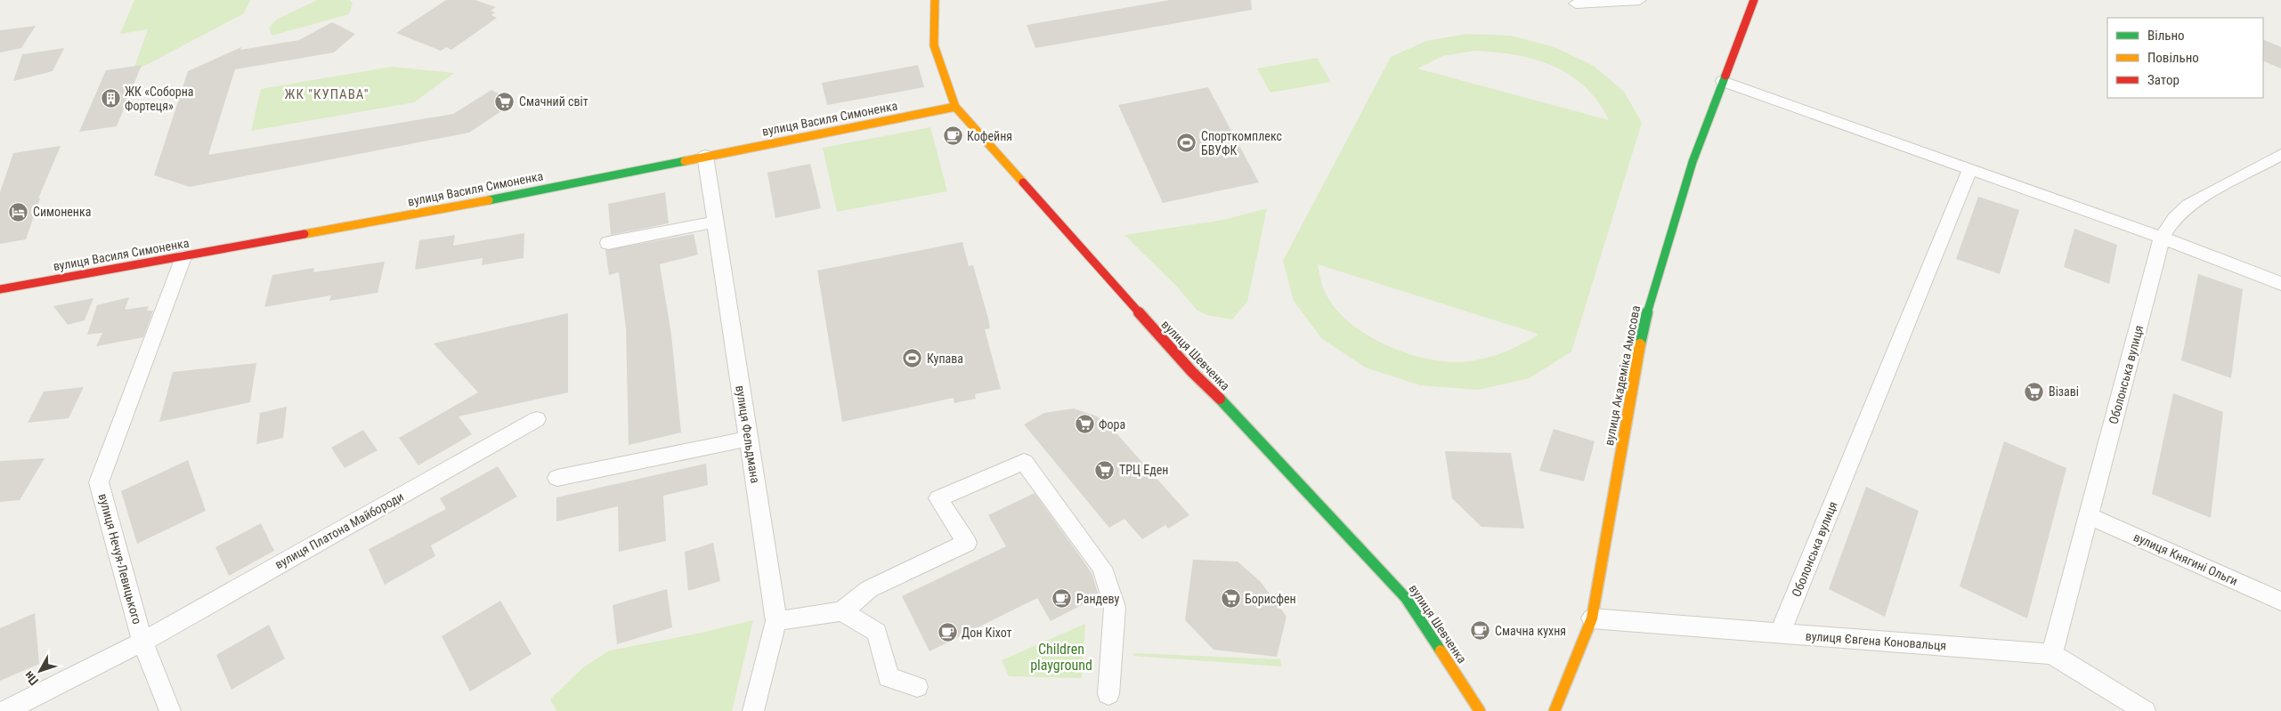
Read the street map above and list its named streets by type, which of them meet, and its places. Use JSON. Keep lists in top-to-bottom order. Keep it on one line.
{"streets":{"street":["вулиця Василя Симоненка","вулиця Шевченка","Оболонська вулиця","вулиця Академіка Амосова","вулиця Фельдмана","вулиця Платона Майбороди","вулиця Нечуя-Левицького","вулиця Княгині Ольги","вулиця Євгена Коновальця"]},"crossings":[["вулиця Василя Симоненка","вулиця Шевченка"],["вулиця Василя Симоненка","вулиця Фельдмана"],["вулиця Василя Симоненка","вулиця Нечуя-Левицького"],["Оболонська вулиця","вулиця Княгині Ольги"],["Оболонська вулиця","вулиця Євгена Коновальця"],["вулиця Академіка Амосова","вулиця Євгена Коновальця"],["вулиця Платона Майбороди","вулиця Нечуя-Левицького"]],"districts":["ЖК \"КУПАВА\""],"parks":["Children playground"],"places":{"building":["ЖК «Соборна Фортеця»"],"supermarket":["Смачний світ","Візаві","Фора","ТРЦ Еден","Борисфен"],"cafe":["Кофейня","Рандеву","Смачна кухня","Дон Кіхот"],"sports":["Спорткомплекс БВУФК","Купава"],"hotel":["Симоненка"]},"legend":["Вільно","Повільно","Затор"],"north":"bottom left"}
